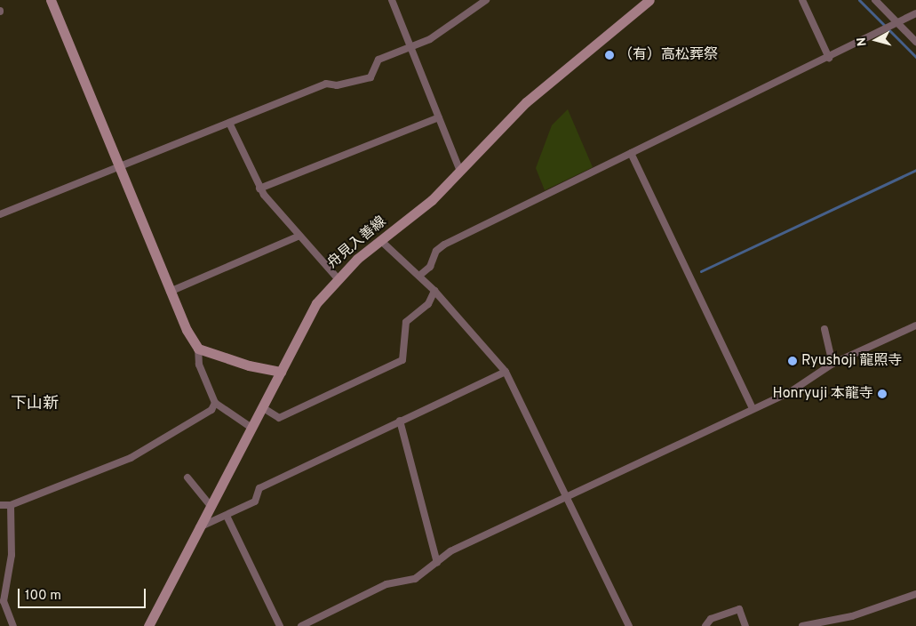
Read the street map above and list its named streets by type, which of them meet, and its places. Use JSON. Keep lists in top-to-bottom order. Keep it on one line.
{"streets":{"main road":["舟見入善線"]},"districts":["下山新"],"places":["（有）高松葬祭","Ryushoji 龍照寺","Honryuji 本龍寺"],"scale_bar":"100 m","north":"left"}
